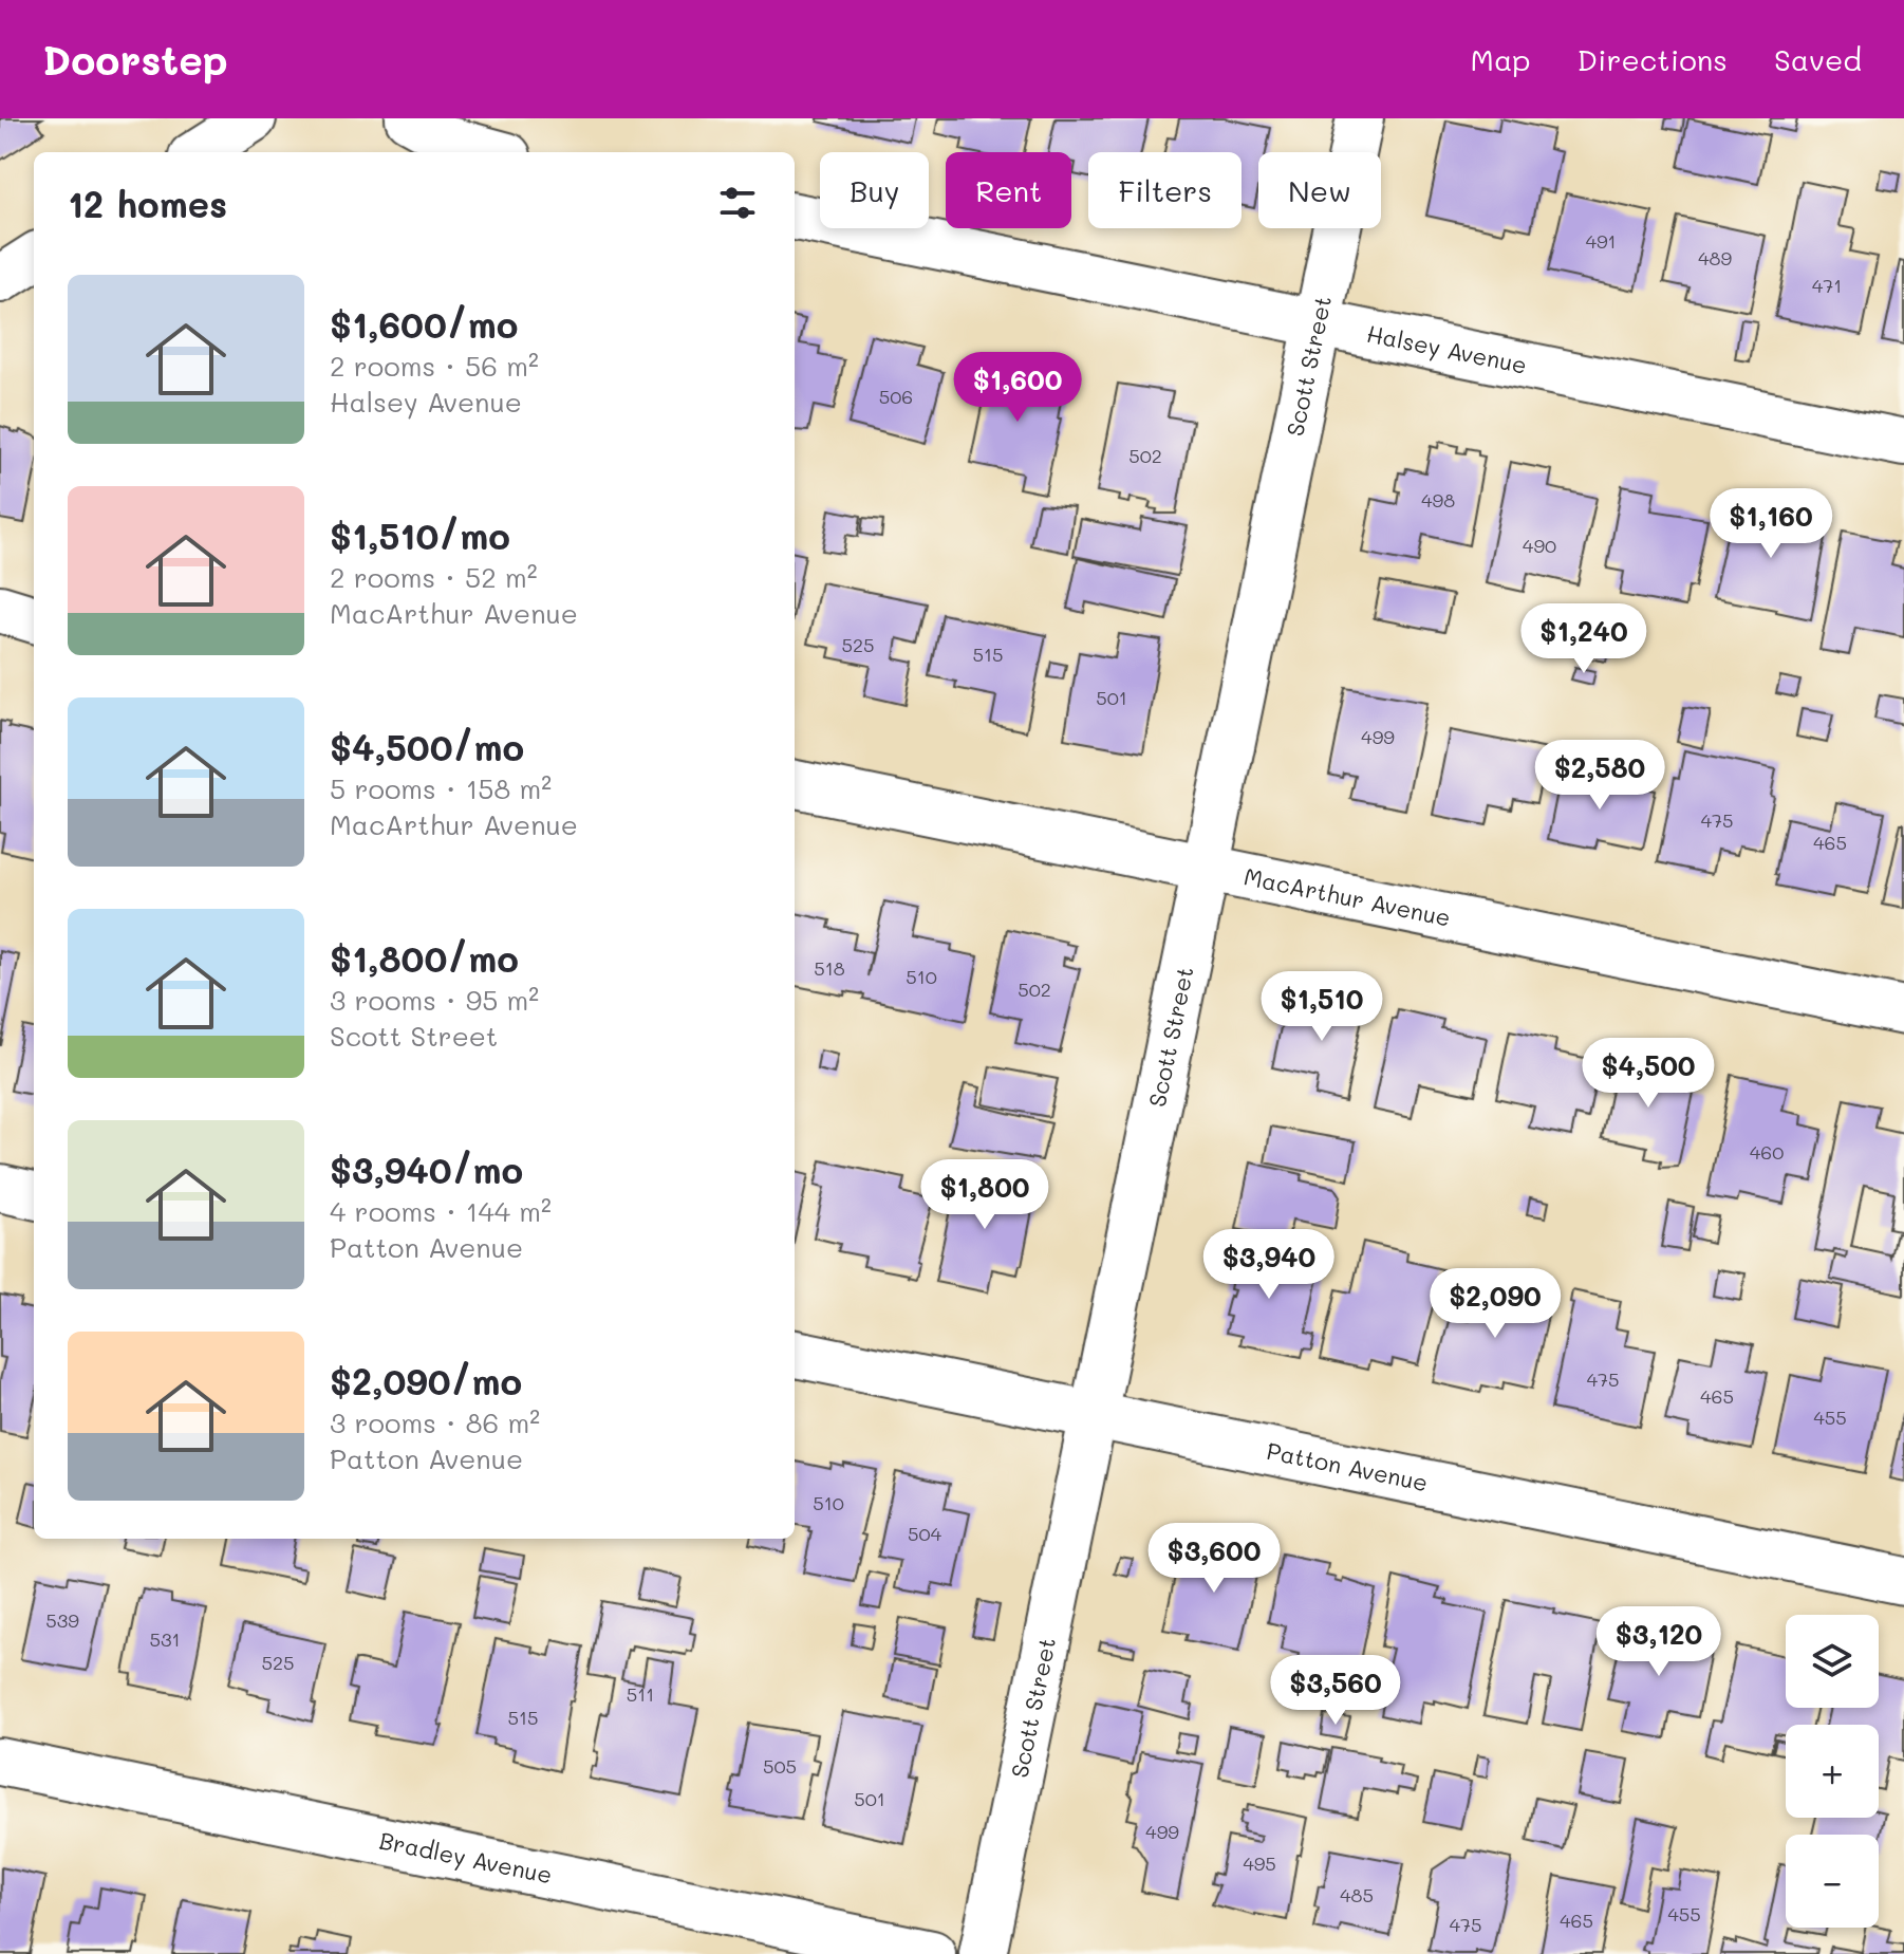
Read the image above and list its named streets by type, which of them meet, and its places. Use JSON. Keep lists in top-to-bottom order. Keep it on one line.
{"streets":{"street":["Halsey Avenue","Scott Street","MacArthur Avenue","Patton Avenue","Bradley Avenue"]},"crossings":[["Halsey Avenue","Scott Street"],["Scott Street","MacArthur Avenue"],["Scott Street","Patton Avenue"]],"house_numbers":["491","489","471","506","502","498","490","525","515","501","499","475","465","518","510","502","460","475","465","455","510","504","539","531","525","511","515","505","501","499","495","485","455","465","475"],"page":{"header":"Doorstep","nav":["Map","Directions","Saved"],"chip":["Buy","Rent","Filters","New"],"heading":"12 homes","list":[{"name":"$1,600/mo","note":"2 rooms · 56 m² · Halsey Avenue"},{"name":"$1,510/mo","note":"2 rooms · 52 m² · MacArthur Avenue"},{"name":"$4,500/mo","note":"5 rooms · 158 m² · MacArthur Avenue"},{"name":"$1,800/mo","note":"3 rooms · 95 m² · Scott Street"},{"name":"$3,940/mo","note":"4 rooms · 144 m² · Patton Avenue"},{"name":"$2,090/mo","note":"3 rooms · 86 m² · Patton Avenue"}],"price":["$1,600","$1,160","$1,240","$2,580","$1,510","$4,500","$1,800","$3,940","$2,090","$3,600","$3,120","$3,560"],"map_buttons":["+","−"]}}
